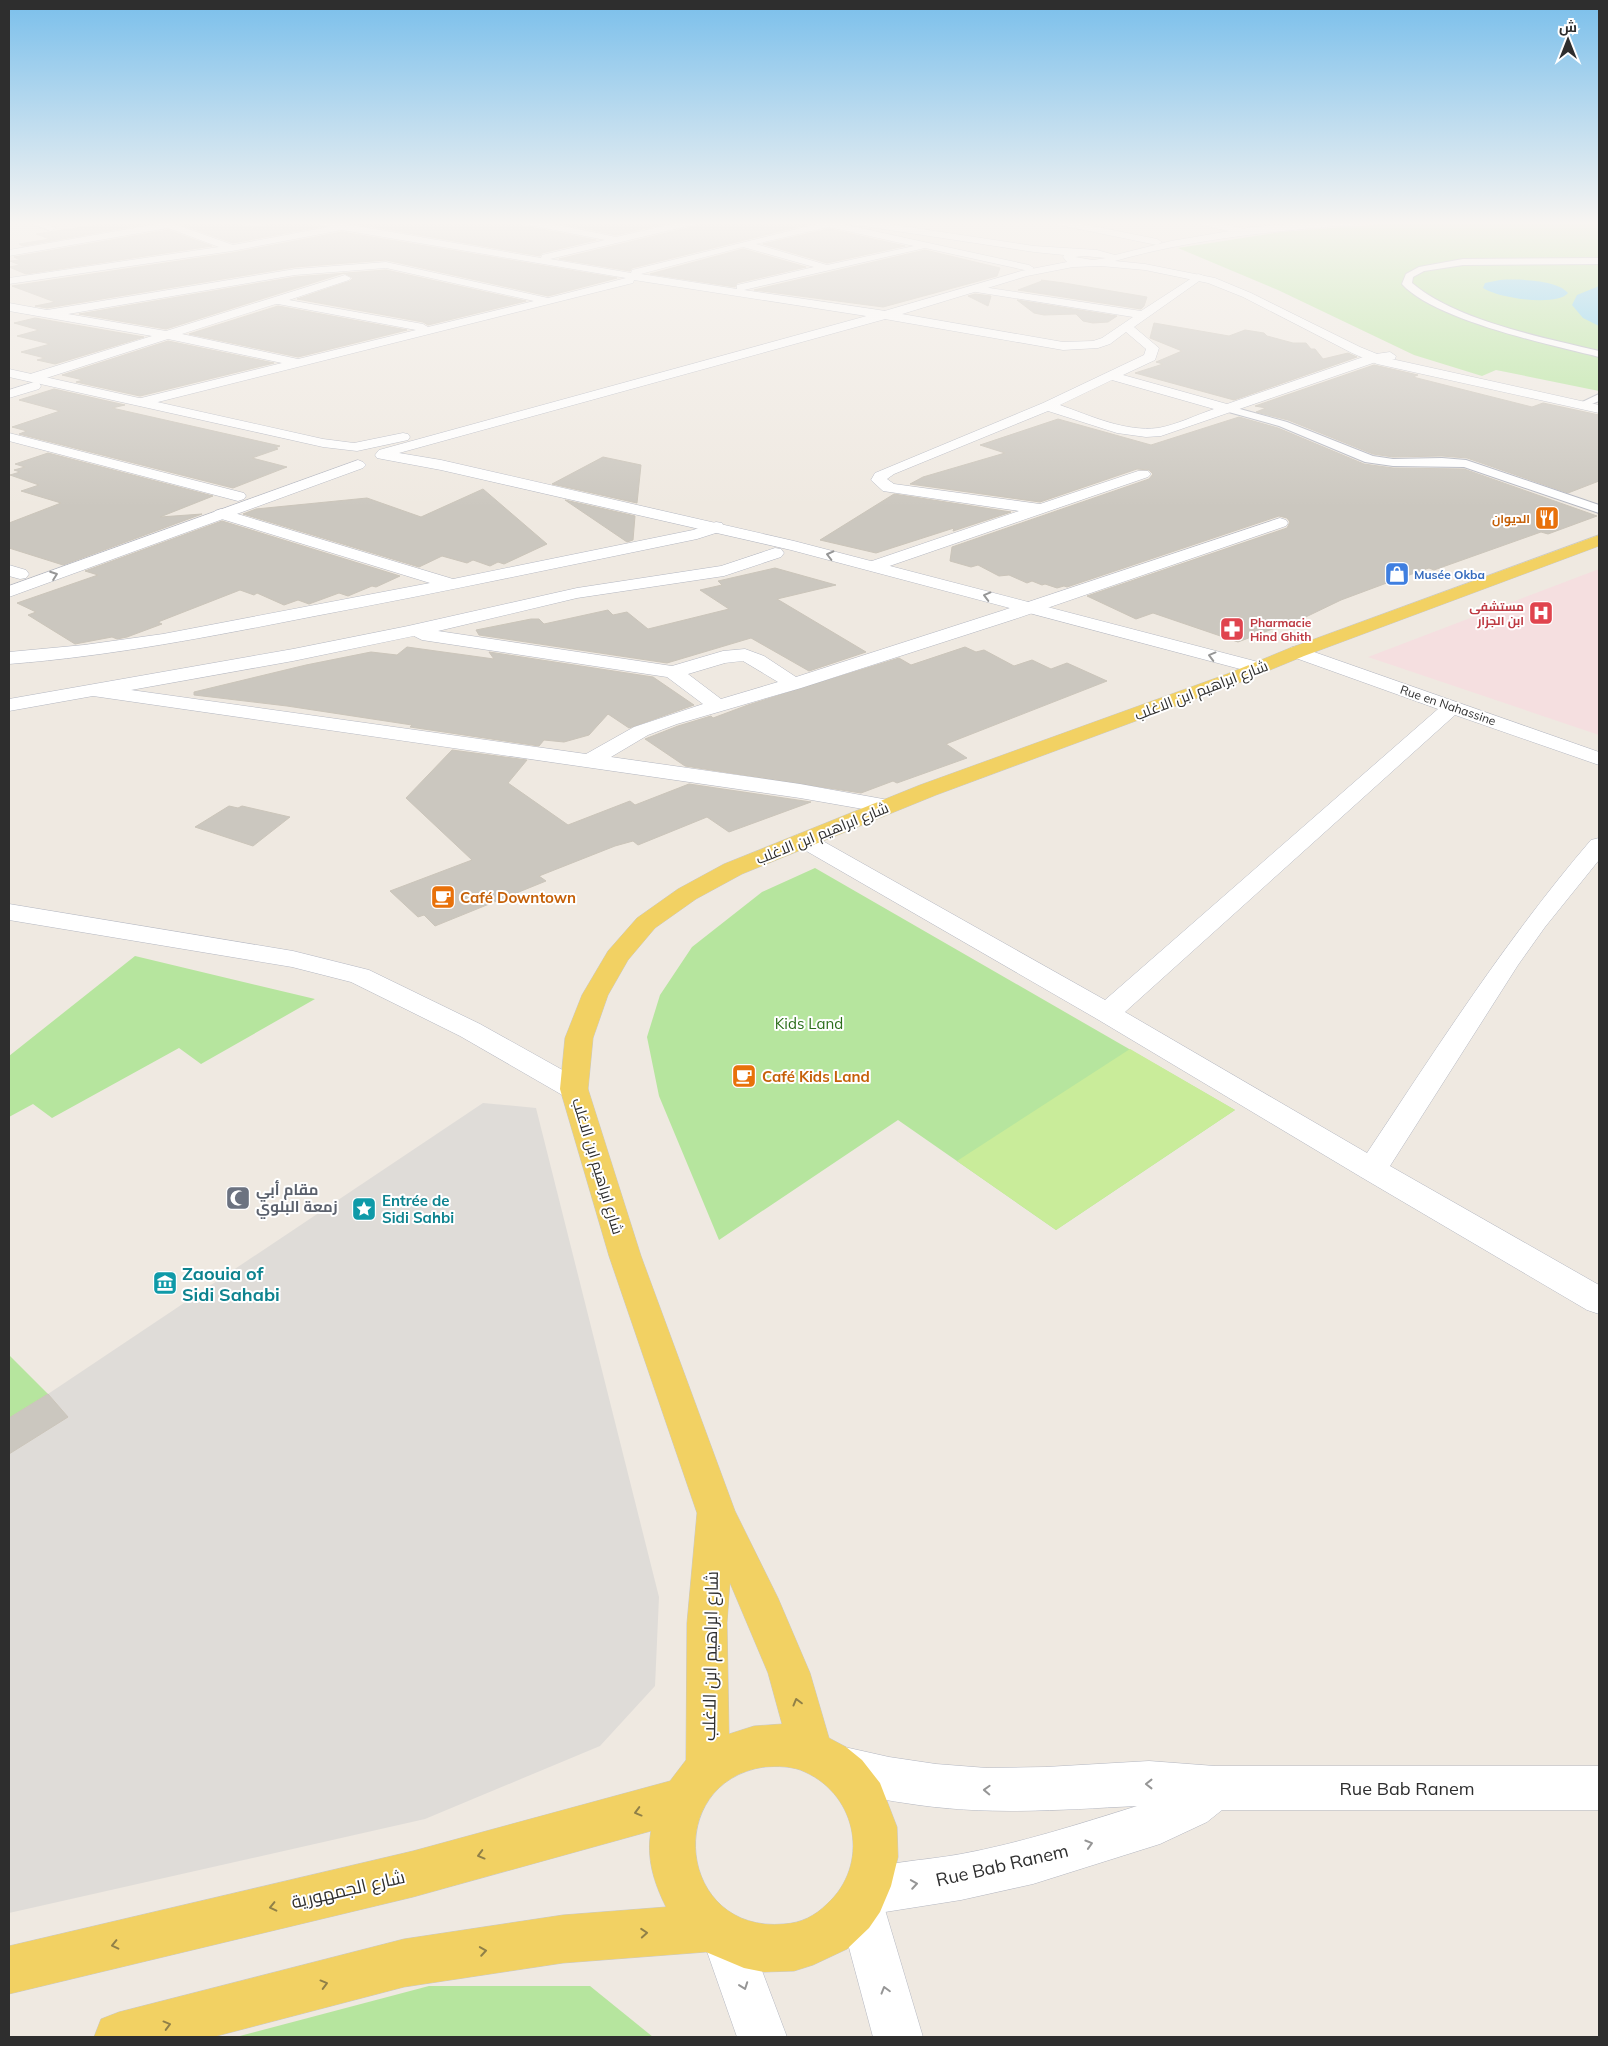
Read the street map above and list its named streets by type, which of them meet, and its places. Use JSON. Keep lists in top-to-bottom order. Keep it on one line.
{"streets":{"main road":["شارع ابراهيم ابن الاغلب","شارع الجمهورية"],"street":["Rue en Nahassine","Rue Bab Ranem"]},"crossings":[["شارع ابراهيم ابن الاغلب","Rue en Nahassine"],["شارع ابراهيم ابن الاغلب","Rue Bab Ranem"],["شارع ابراهيم ابن الاغلب","شارع الجمهورية"],["Rue Bab Ranem","شارع الجمهورية"]],"parks":["Kids Land"],"places":{"restaurant":["الديوان"],"shop":["Musée Okba"],"hospital":["مستشفى ابن الجزار"],"pharmacy":["Pharmacie Hind Ghith"],"cafe":["Café Downtown","Café Kids Land"],"mosque":["مقام أبي زمعة البلوي"],"place":["Entrée de Sidi Sahbi"],"museum":["Zaouia of Sidi Sahabi"]},"north":"top"}
